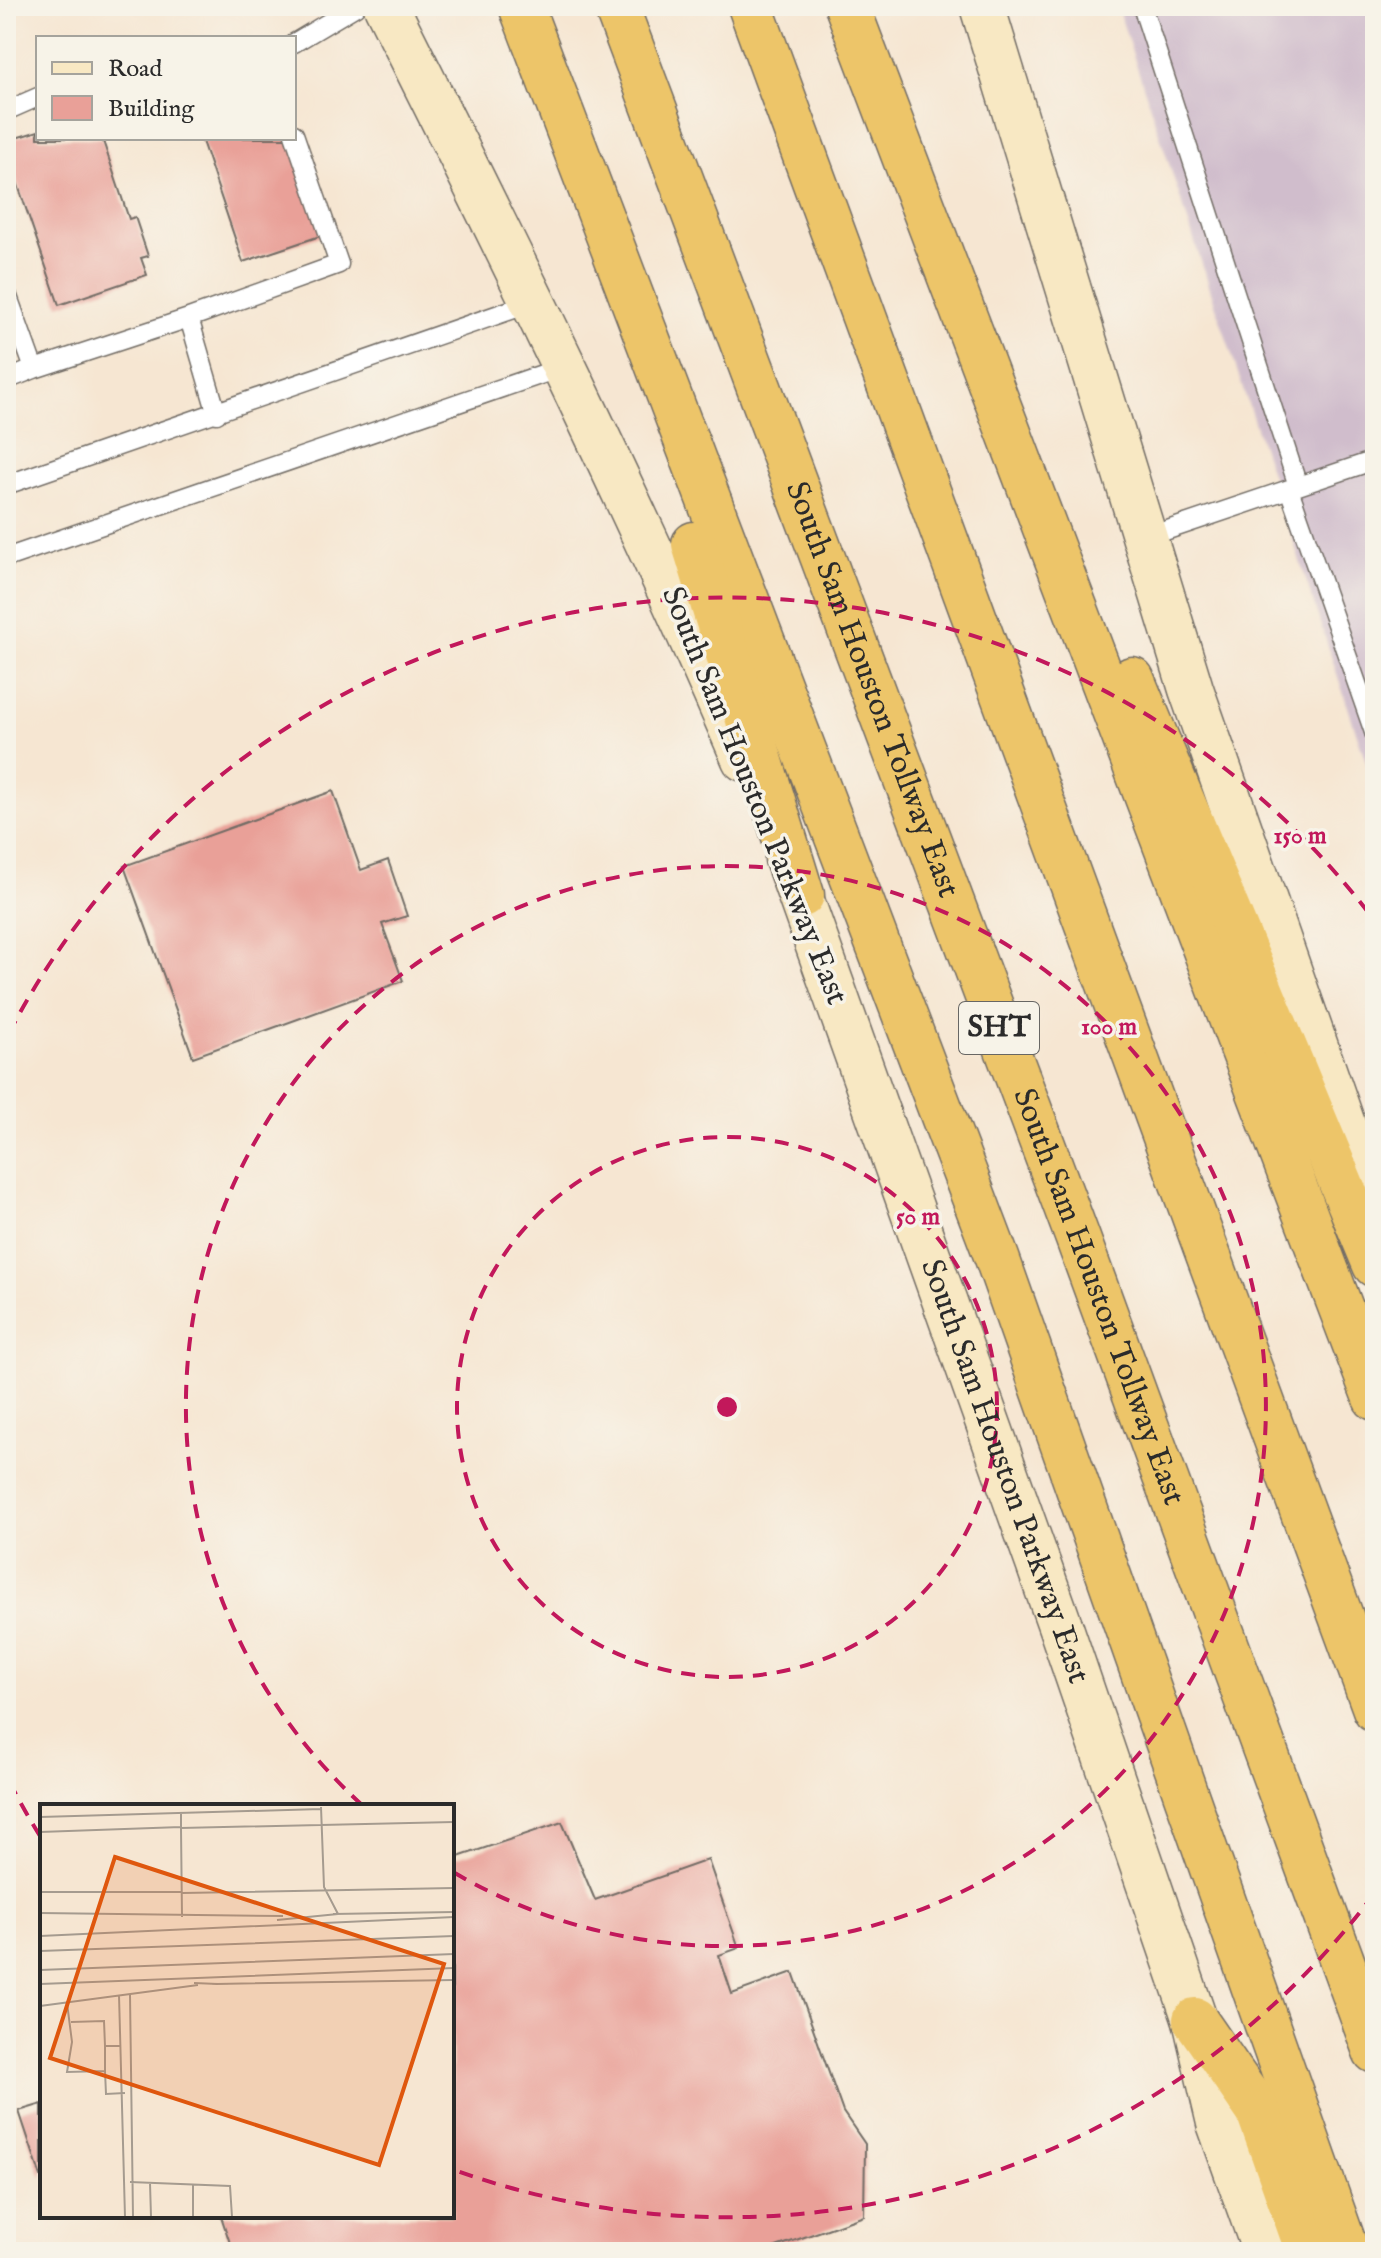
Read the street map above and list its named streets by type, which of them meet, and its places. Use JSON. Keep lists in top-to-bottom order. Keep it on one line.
{"streets":{"highway":["South Sam Houston Tollway East","SHT"],"main road":["South Sam Houston Parkway East"]},"legend":["Road","Building"],"rings":["150 m","100 m","50 m"]}
